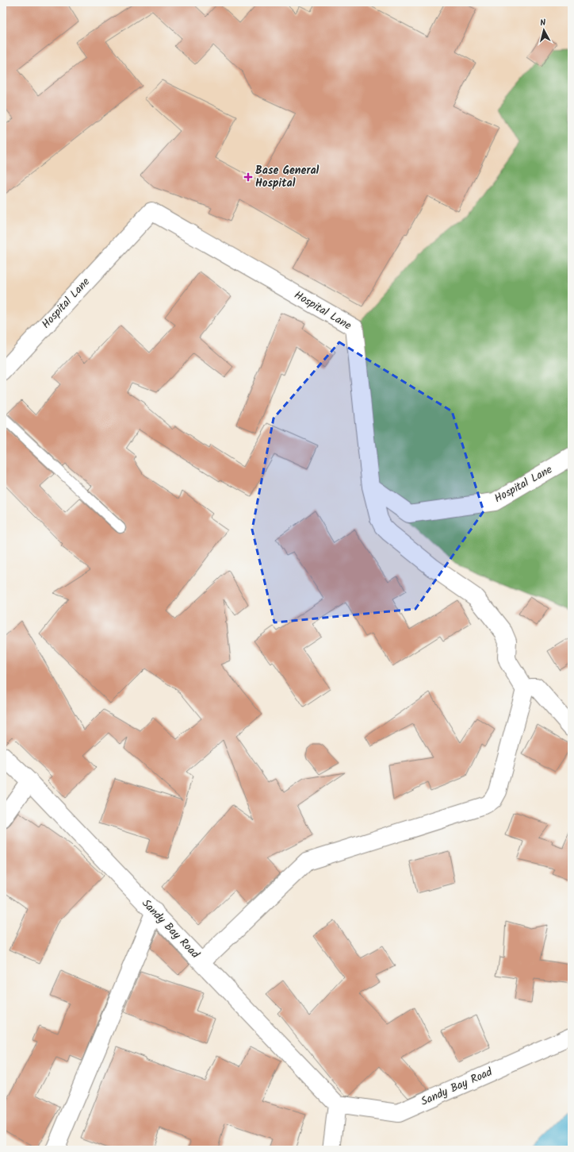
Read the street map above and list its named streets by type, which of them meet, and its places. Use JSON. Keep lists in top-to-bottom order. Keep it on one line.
{"streets":{"street":["Hospital Lane","Sandy Bay Road"]},"places":{"health":["Base General Hospital"]},"north":"top"}
